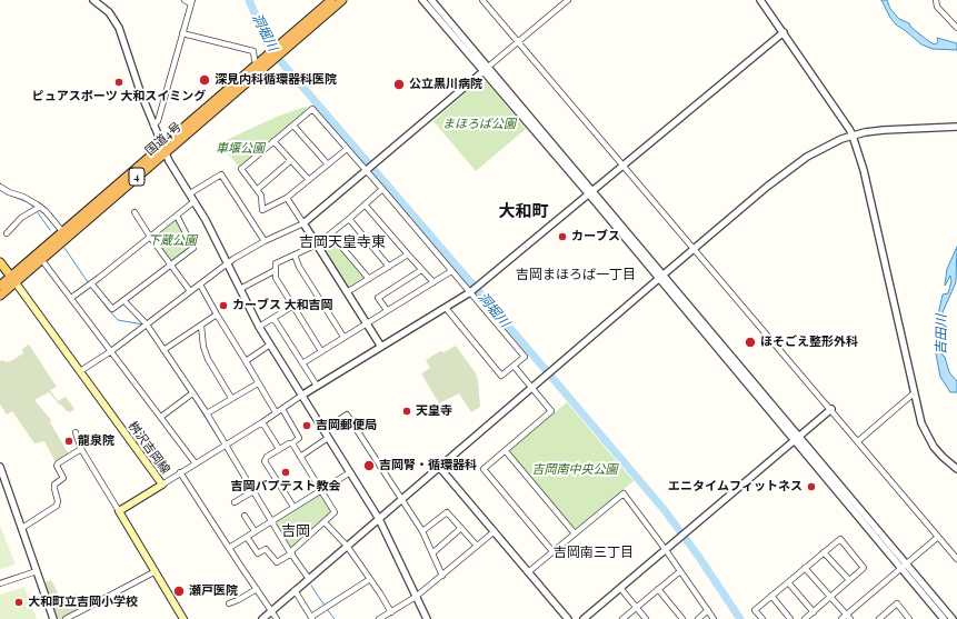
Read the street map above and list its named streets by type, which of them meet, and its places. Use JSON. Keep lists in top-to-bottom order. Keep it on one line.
{"streets":{"highway":["国道4号","4"],"main road":["桝沢吉岡線"]},"crossings":[["国道4号","桝沢吉岡線"]],"districts":["大和町","吉岡天皇寺東","吉岡まほろば一丁目","吉岡","吉岡南三丁目"],"water":["洞堀川","吉田川"],"parks":["まほろば公園","車堰公園","下蔵公園","吉岡南中央公園"],"places":["深見内科循環器科医院","ピュアスポーツ 大和スイミング","公立黒川病院","カーブス","カーブス 大和吉岡","ほそごえ整形外科","天皇寺","吉岡郵便局","龍泉院","吉岡腎・循環器科","吉岡バプテスト教会","エニタイムフィットネス","瀬戸医院","大和町立吉岡小学校"]}
